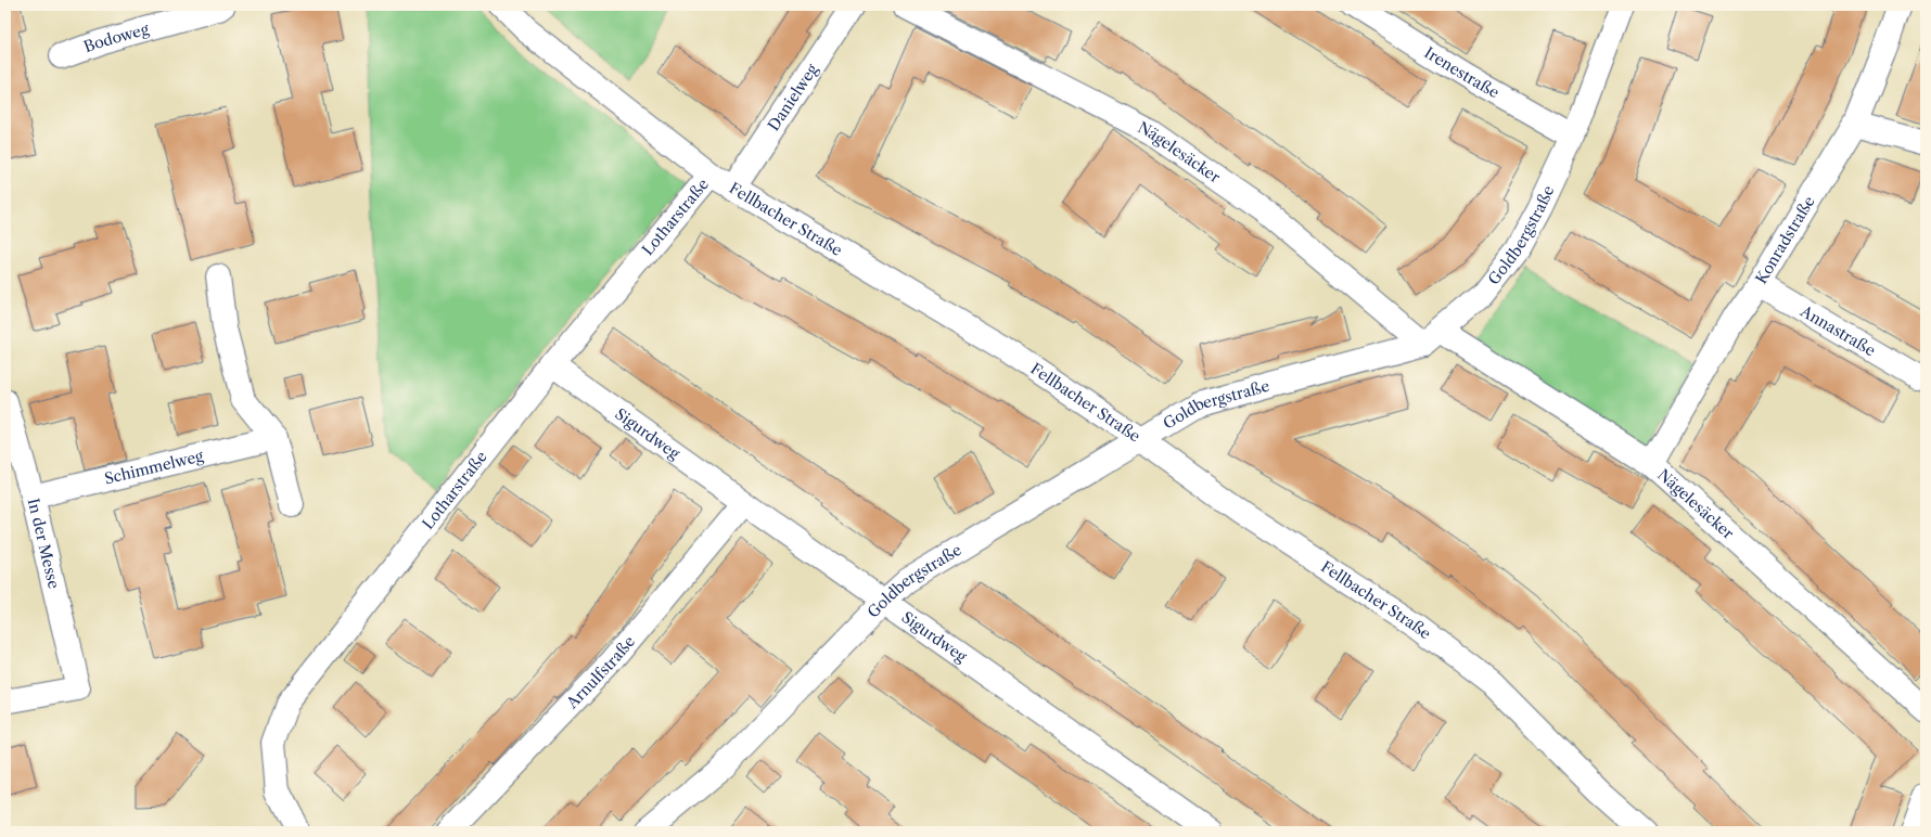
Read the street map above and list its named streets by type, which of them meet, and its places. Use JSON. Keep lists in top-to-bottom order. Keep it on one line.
{"streets":{"street":["Bodoweg","Irenestraße","Danielweg","Nägelesäcker","Lotharstraße","Fellbacher Straße","Goldbergstraße","Konradstraße","Annastraße","Sigurdweg","Schimmelweg","In der Messe","Arnulfstraße"]},"crossings":[["Irenestraße","Goldbergstraße"],["Danielweg","Fellbacher Straße"],["Nägelesäcker","Goldbergstraße"],["Nägelesäcker","Konradstraße"],["Lotharstraße","Fellbacher Straße"],["Lotharstraße","Sigurdweg"],["Fellbacher Straße","Goldbergstraße"],["Goldbergstraße","Sigurdweg"],["Konradstraße","Annastraße"],["Sigurdweg","Arnulfstraße"],["Schimmelweg","In der Messe"]]}
